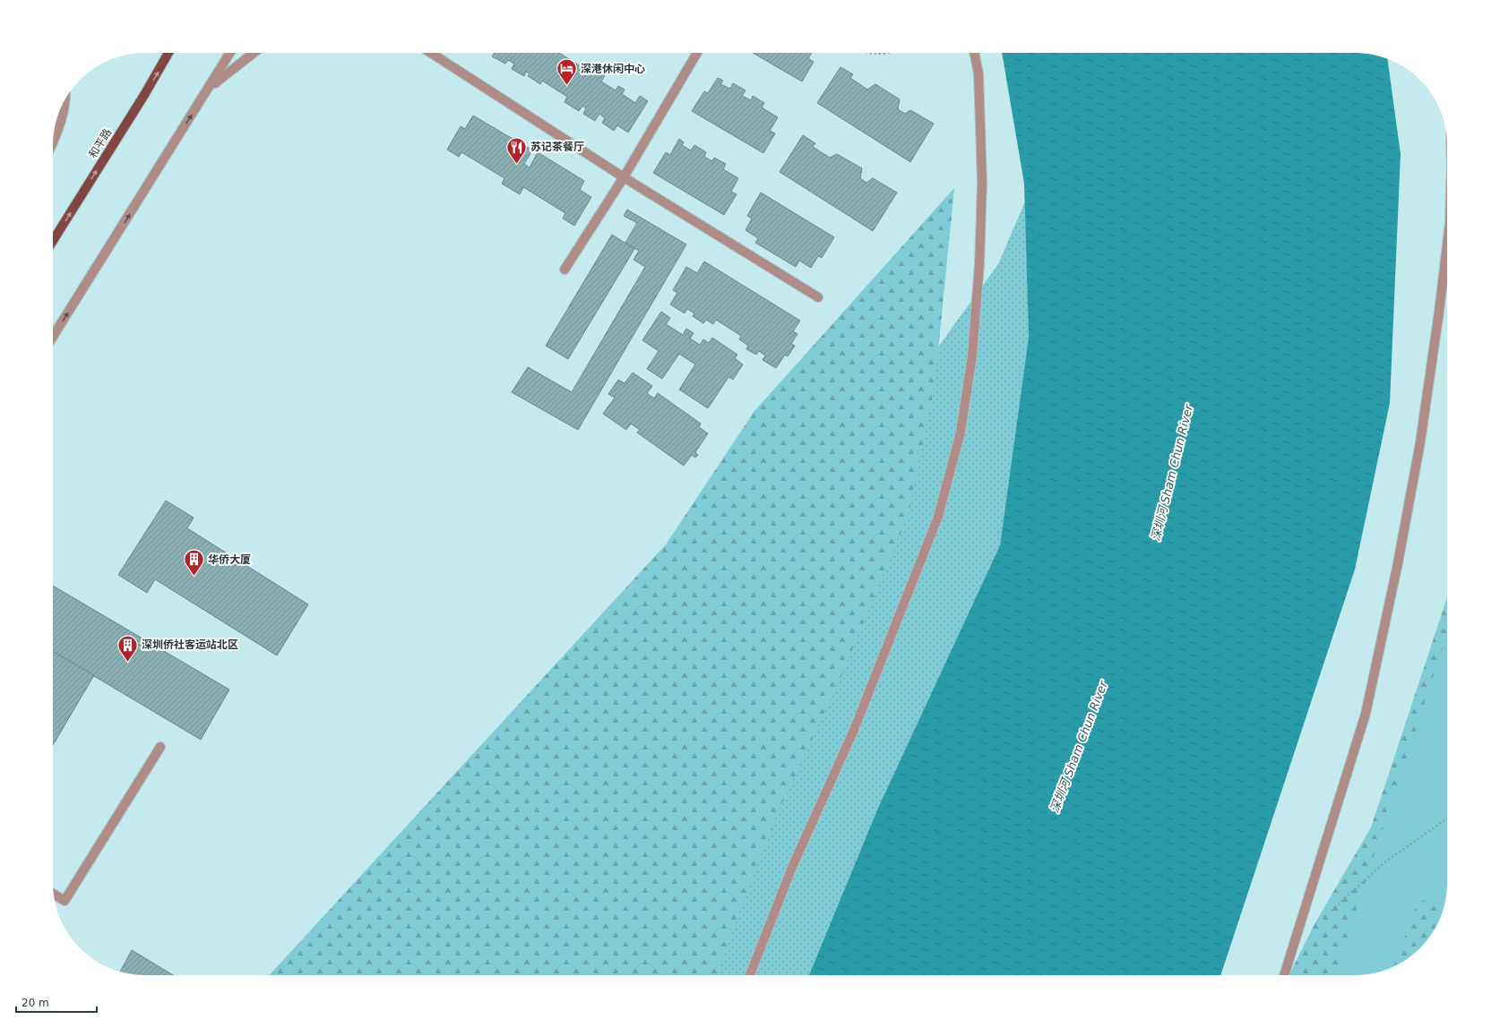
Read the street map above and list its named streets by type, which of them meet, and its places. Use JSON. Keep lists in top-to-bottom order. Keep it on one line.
{"streets":{"main road":["和平路"]},"one_way":["和平路"],"water":["深圳河 Sham Chun River"],"places":{"hotel":["深港休闲中心"],"restaurant":["苏记茶餐厅"],"building":["华侨大厦","深圳侨社客运站北区"]},"scale_bar":"20 m"}
